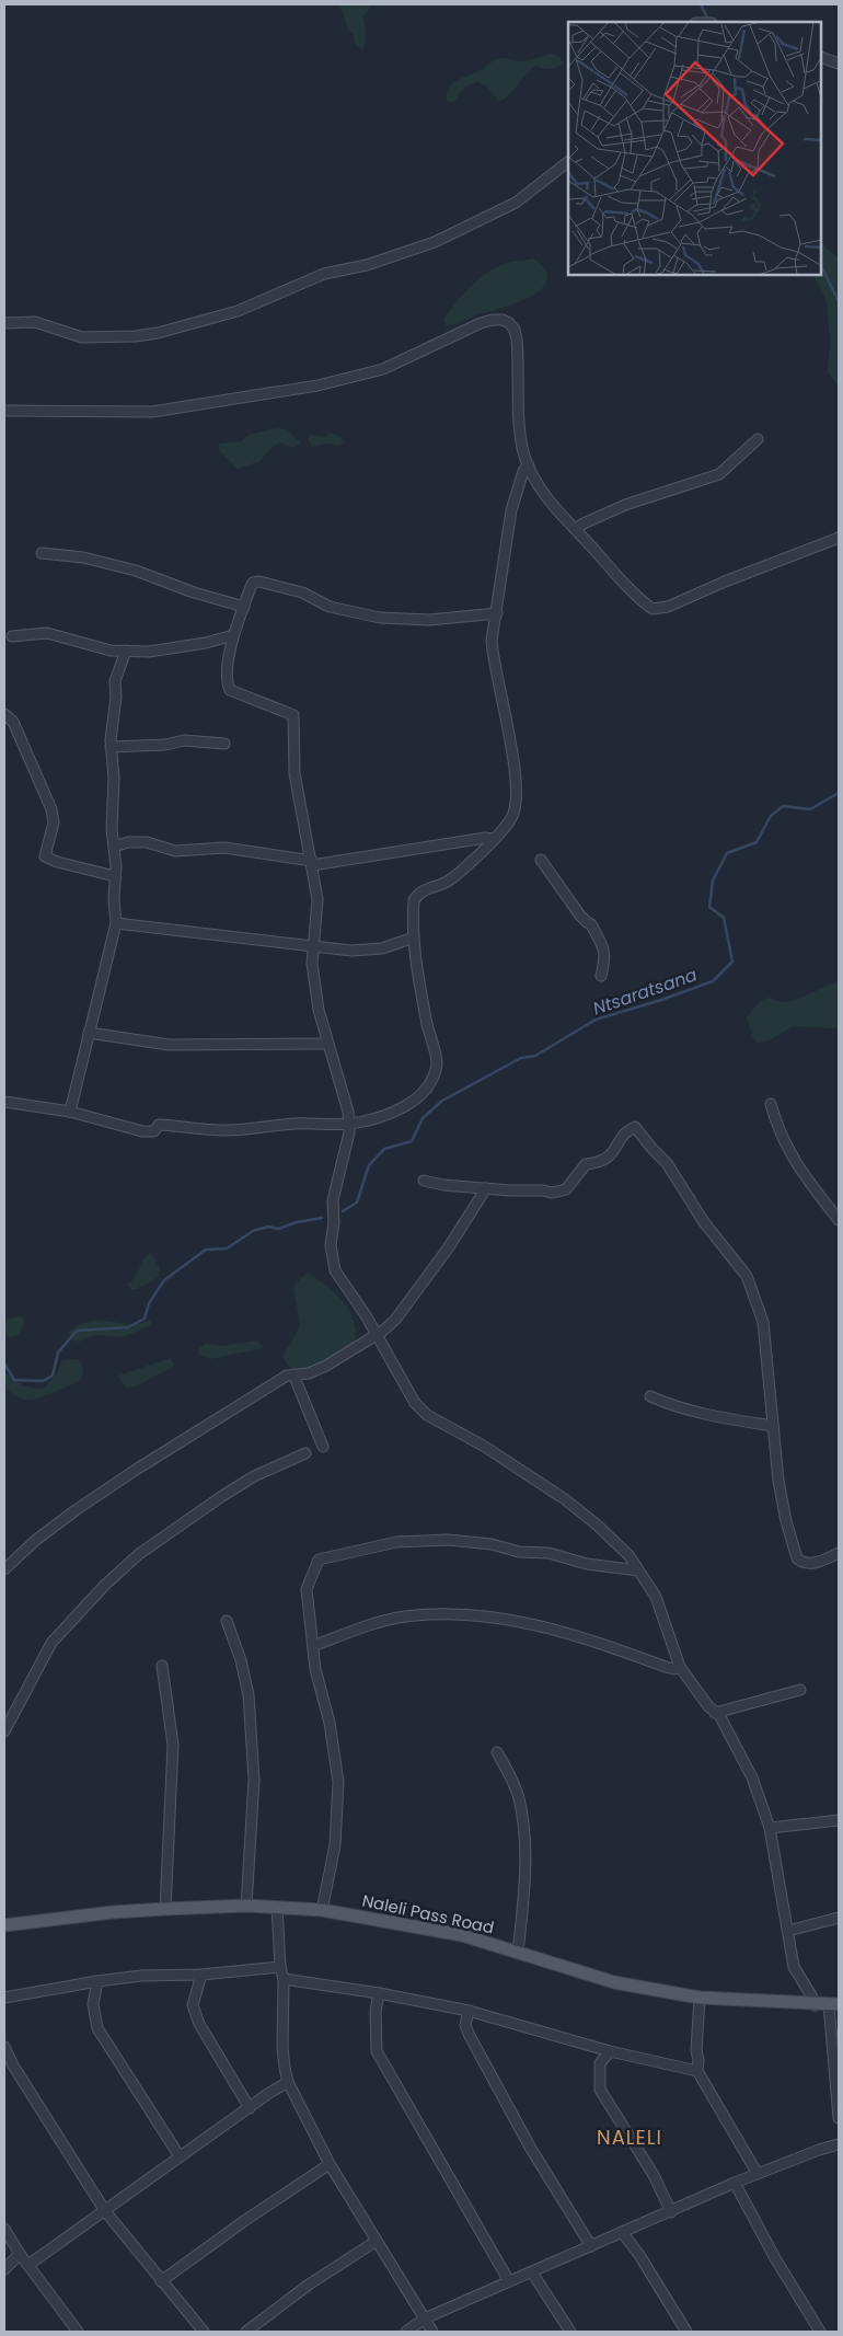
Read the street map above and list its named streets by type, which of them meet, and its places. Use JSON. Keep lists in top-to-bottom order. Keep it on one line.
{"streets":{"main road":["Naleli Pass Road"]},"districts":["NALELI"],"water":["Ntsaratsana"]}
